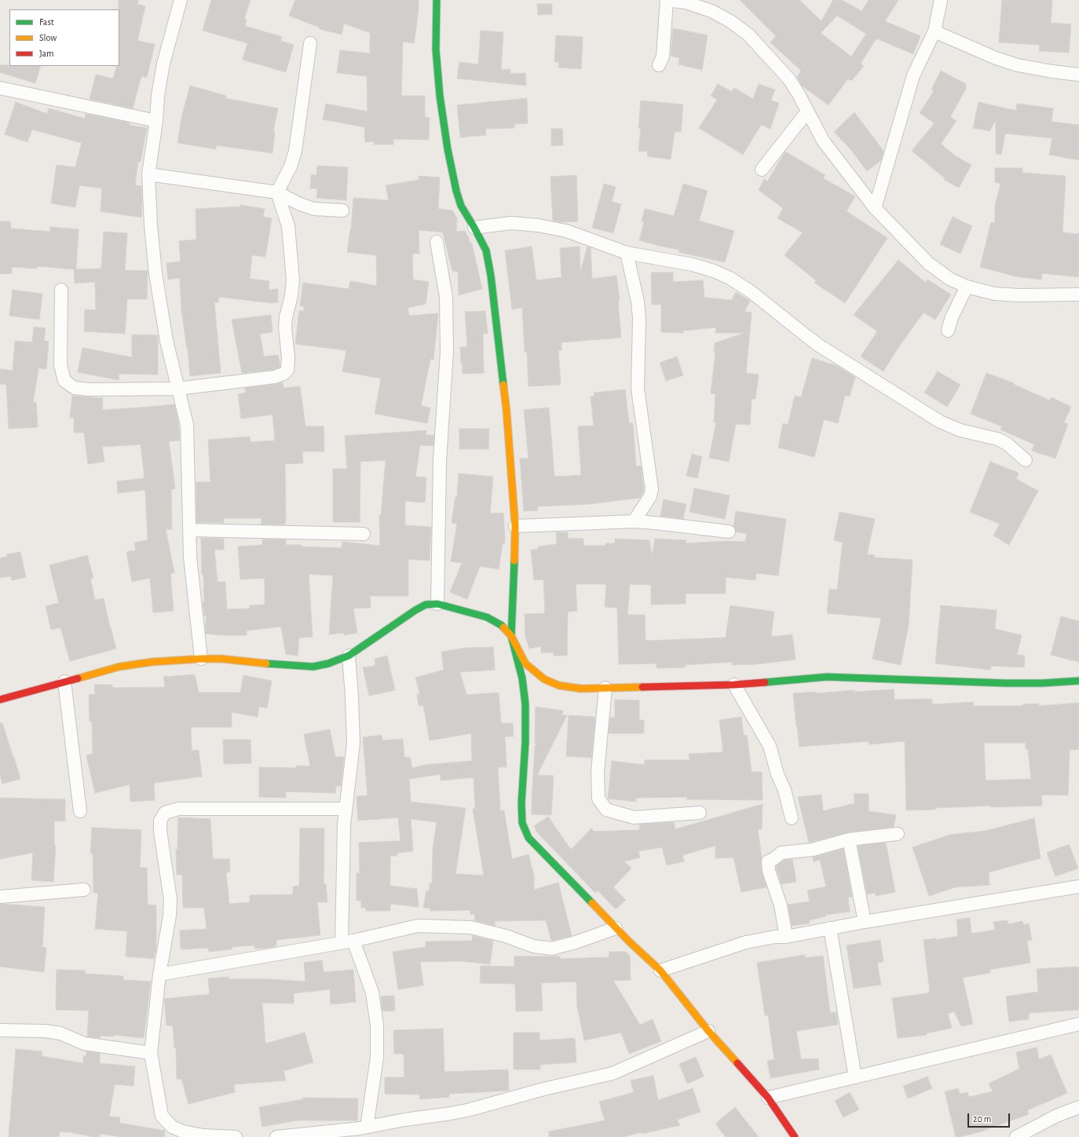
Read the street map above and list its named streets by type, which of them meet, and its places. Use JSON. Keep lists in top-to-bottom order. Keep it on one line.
{"legend":["Fast","Slow","Jam"],"scale_bar":"20 m"}
